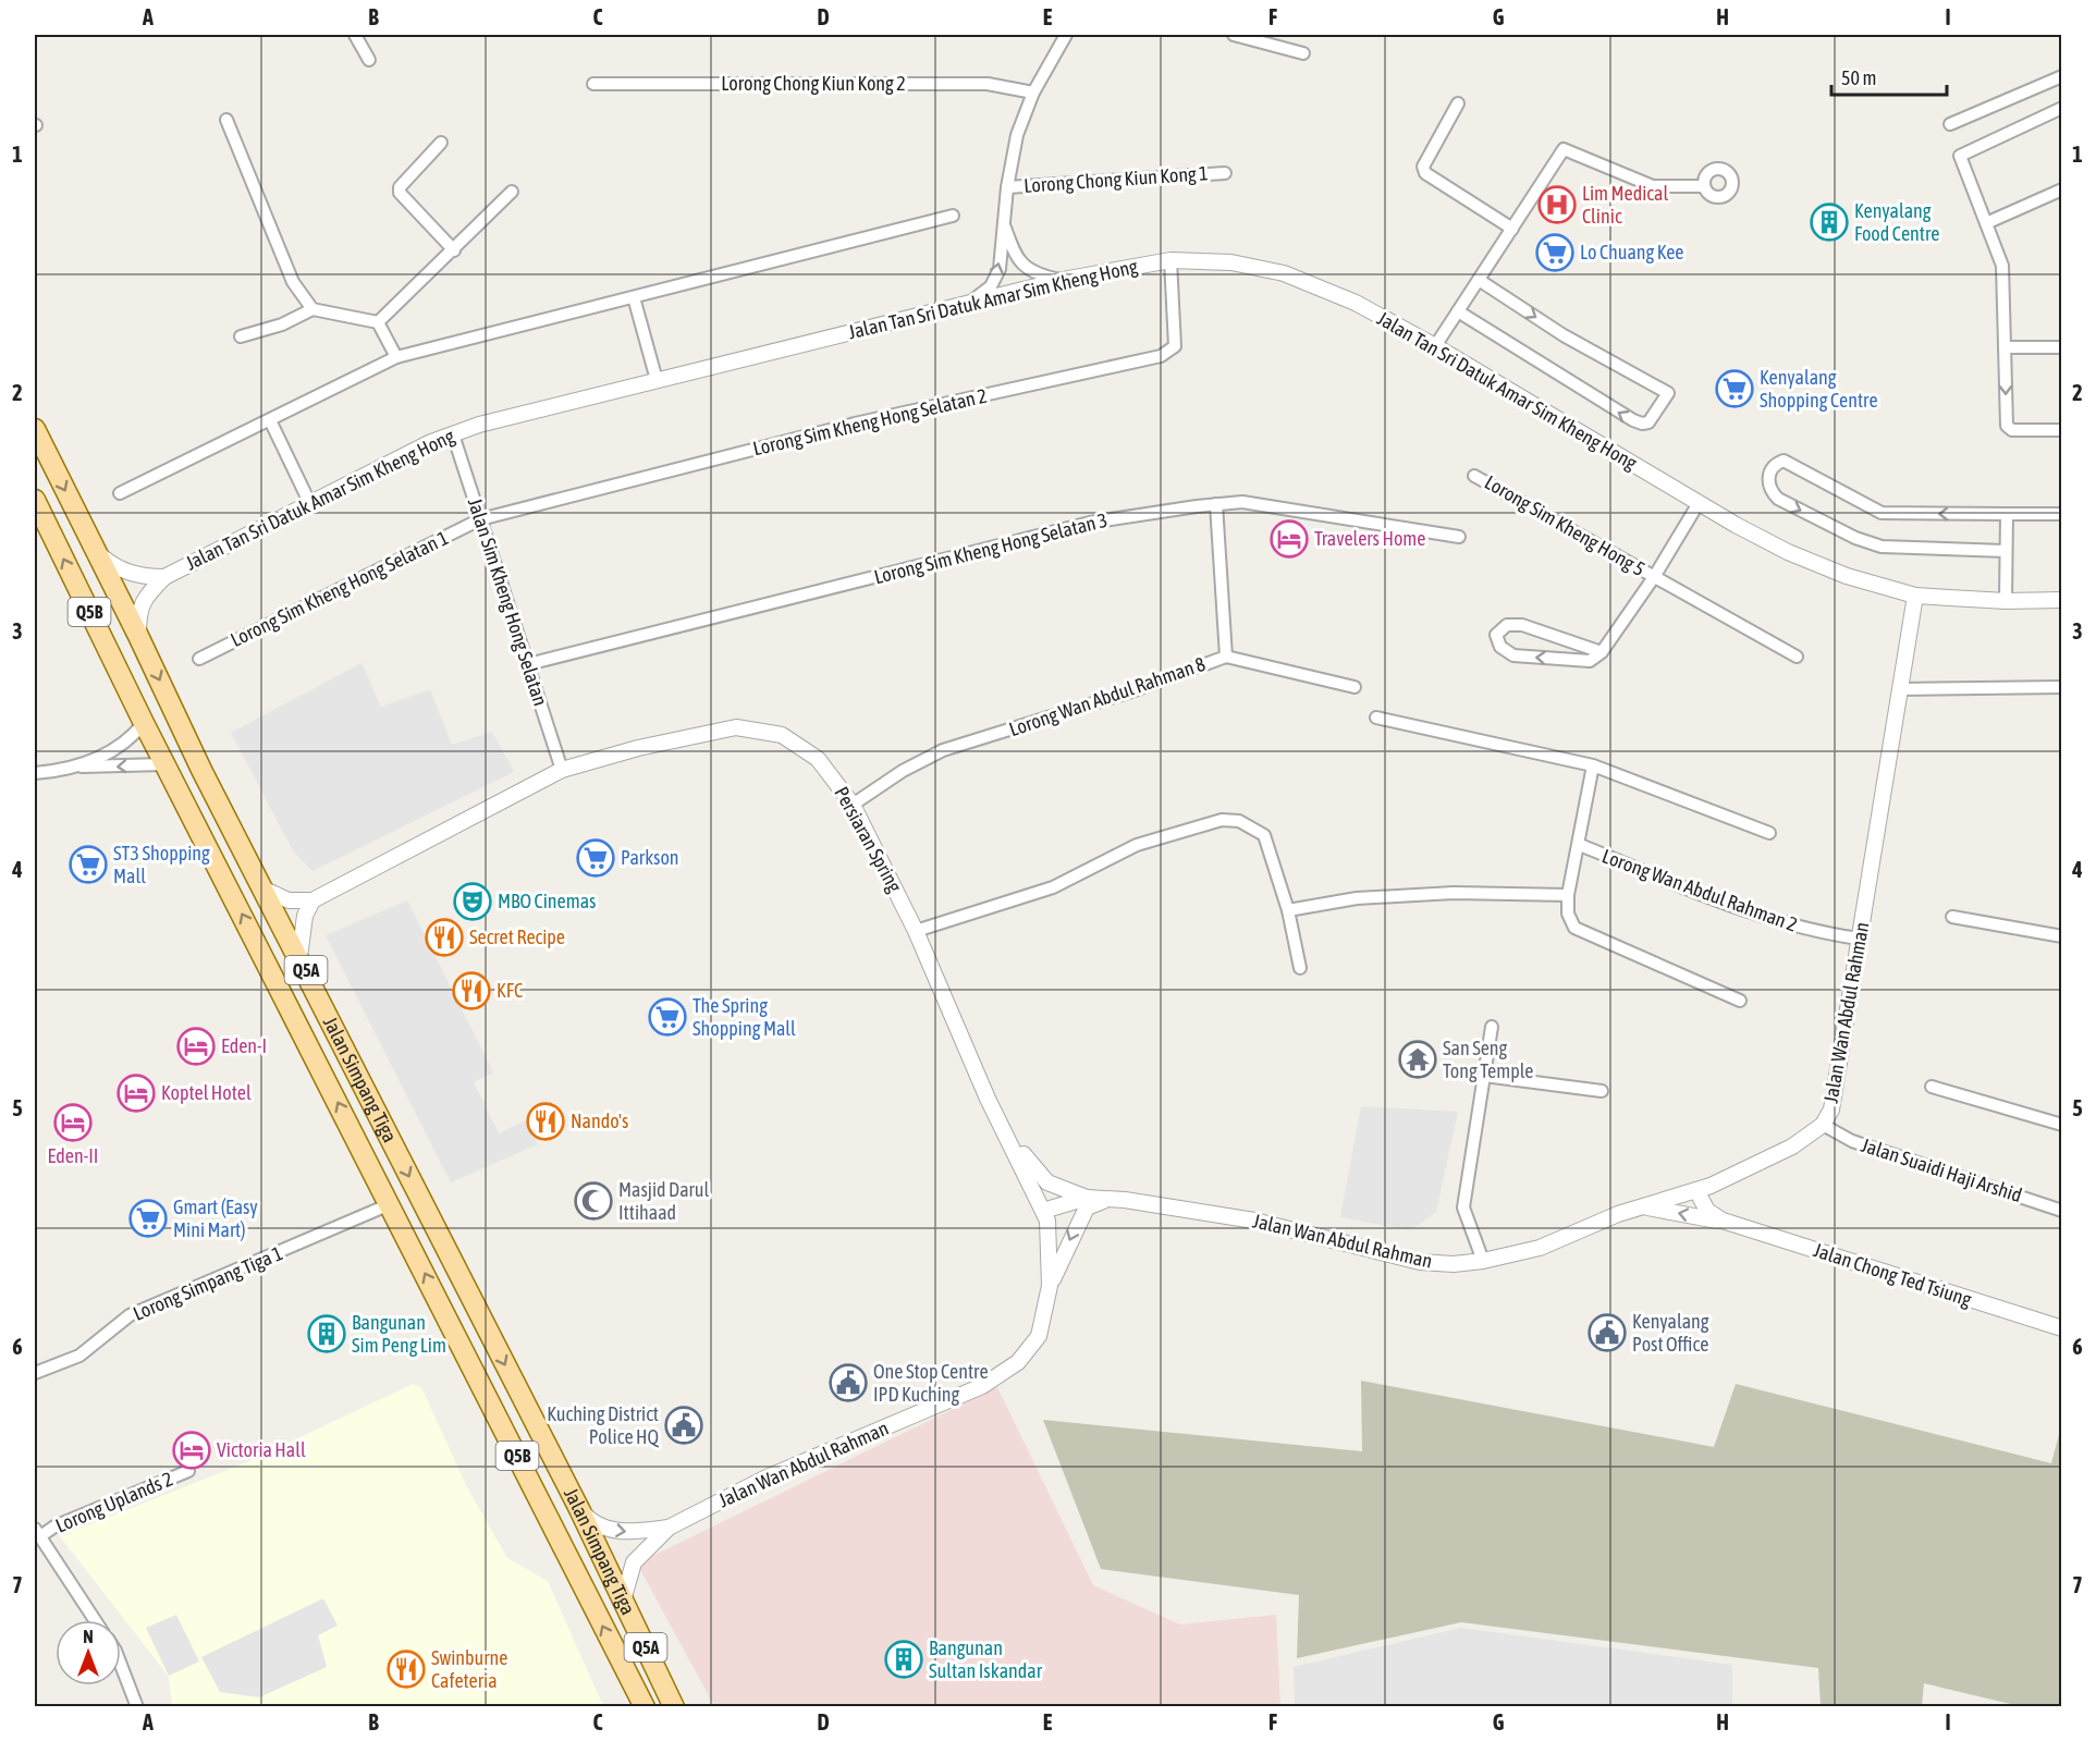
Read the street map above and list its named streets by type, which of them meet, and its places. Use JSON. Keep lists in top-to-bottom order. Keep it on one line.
{"streets":{"main road":["Q5B","Q5A","Jalan Simpang Tiga"],"street":["Lorong Chong Kiun Kong 2","Lorong Chong Kiun Kong 1","Jalan Tan Sri Datuk Amar Sim Kheng Hong","Lorong Sim Kheng Hong Selatan 2","Lorong Sim Kheng Hong 5","Lorong Sim Kheng Hong Selatan 3","Lorong Sim Kheng Hong Selatan 1","Jalan Sim Kheng Hong Selatan","Lorong Wan Abdul Rahman 8","Persiaran Spring","Lorong Wan Abdul Rahman 2","Jalan Wan Abdul Rahman","Jalan Suaidi Haji Arshid","Jalan Chong Ted Tsiung","Lorong Simpang Tiga 1","Lorong Uplands 2"]},"crossings":[["Jalan Tan Sri Datuk Amar Sim Kheng Hong","Lorong Sim Kheng Hong Selatan 2"],["Jalan Tan Sri Datuk Amar Sim Kheng Hong","Lorong Sim Kheng Hong 5"],["Jalan Tan Sri Datuk Amar Sim Kheng Hong","Jalan Sim Kheng Hong Selatan"],["Jalan Tan Sri Datuk Amar Sim Kheng Hong","Jalan Wan Abdul Rahman"],["Jalan Tan Sri Datuk Amar Sim Kheng Hong","Jalan Simpang Tiga"],["Lorong Sim Kheng Hong Selatan 2","Lorong Sim Kheng Hong Selatan 1"],["Lorong Sim Kheng Hong Selatan 2","Jalan Sim Kheng Hong Selatan"],["Lorong Sim Kheng Hong Selatan 3","Jalan Sim Kheng Hong Selatan"],["Lorong Sim Kheng Hong Selatan 3","Lorong Wan Abdul Rahman 8"],["Lorong Sim Kheng Hong Selatan 1","Jalan Sim Kheng Hong Selatan"],["Jalan Sim Kheng Hong Selatan","Persiaran Spring"],["Q5B","Jalan Simpang Tiga"],["Lorong Wan Abdul Rahman 8","Persiaran Spring"],["Persiaran Spring","Jalan Wan Abdul Rahman"],["Lorong Wan Abdul Rahman 2","Jalan Wan Abdul Rahman"],["Q5A","Jalan Simpang Tiga"],["Jalan Wan Abdul Rahman","Jalan Suaidi Haji Arshid"],["Jalan Wan Abdul Rahman","Jalan Chong Ted Tsiung"],["Jalan Simpang Tiga","Lorong Simpang Tiga 1"]],"places":{"hospital":["Lim Medical Clinic"],"building":["Kenyalang Food Centre","Bangunan Sim Peng Lim","Bangunan Sultan Iskandar"],"supermarket":["Lo Chuang Kee","Kenyalang Shopping Centre","Parkson","ST3 Shopping Mall","The Spring Shopping Mall","Gmart (Easy Mini Mart)"],"hotel":["Travelers Home","Eden-I","Koptel Hotel","Eden-II","Victoria Hall"],"theatre":["MBO Cinemas"],"restaurant":["Secret Recipe","KFC","Nando's","Swinburne Cafeteria"],"temple":["San Seng Tong Temple"],"mosque":["Masjid Darul Ittihaad"],"public building":["Kenyalang Post Office","One Stop Centre IPD Kuching","Kuching District Police HQ"]},"scale_bar":"50 m","north":"top","grid":{"columns":["A","B","C","D","E","F","G","H","I"],"rows":["1","2","3","4","5","6","7"]}}
